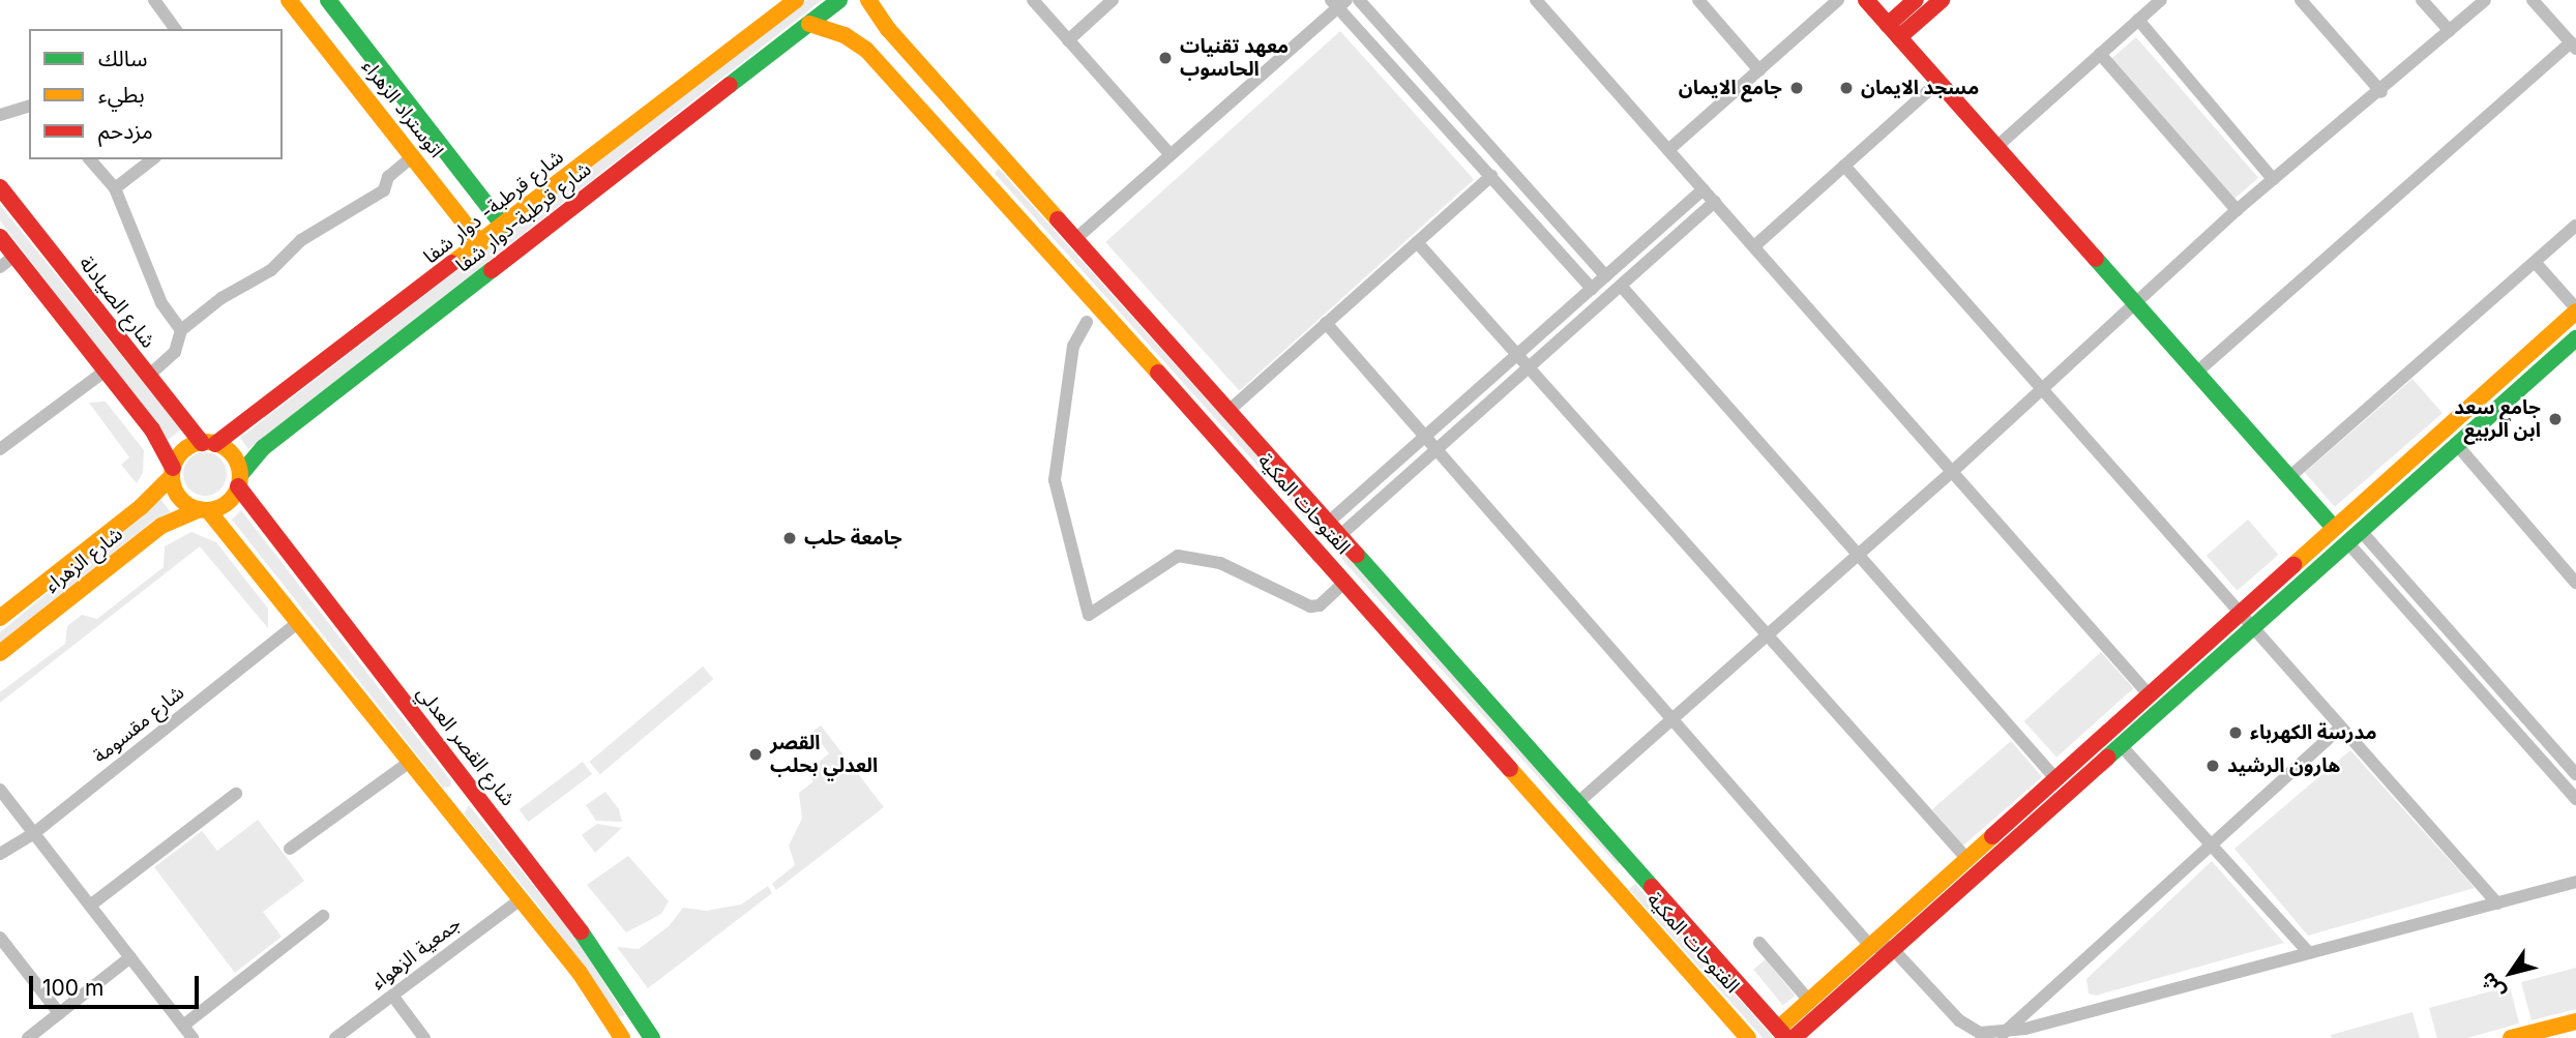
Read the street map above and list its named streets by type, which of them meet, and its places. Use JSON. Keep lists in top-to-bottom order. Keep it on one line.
{"streets":{"street":["اتوستراد الزهراء","شارع قرطبة- دوار شفا","شارع قرطبة-دوار شفا","شارع الصيادلة","الفتوحات المكية","شارع الزهراء","شارع مقسومة","شارع القصر العدلي","جمعية الزهواء"]},"crossings":[["اتوستراد الزهراء","شارع قرطبة- دوار شفا"],["شارع قرطبة- دوار شفا","شارع قرطبة-دوار شفا"],["شارع قرطبة- دوار شفا","شارع الصيادلة"],["شارع قرطبة- دوار شفا","شارع الزهراء"],["شارع قرطبة- دوار شفا","شارع القصر العدلي"],["شارع قرطبة-دوار شفا","شارع الصيادلة"],["شارع قرطبة-دوار شفا","الفتوحات المكية"],["شارع قرطبة-دوار شفا","شارع الزهراء"],["شارع قرطبة-دوار شفا","شارع القصر العدلي"],["شارع الصيادلة","شارع الزهراء"],["شارع الصيادلة","شارع القصر العدلي"],["شارع الزهراء","شارع القصر العدلي"]],"places":["معهد تقنيات الحاسوب","جامع الايمان","مسجد الايمان","جامع سعد ابن الربيع","جامعة حلب","مدرسة الكهرباء","القصر العدلي بحلب","هارون الرشيد"],"legend":["سالك","بطيء","مزدحم"],"scale_bar":"100 m","north":"bottom left"}
